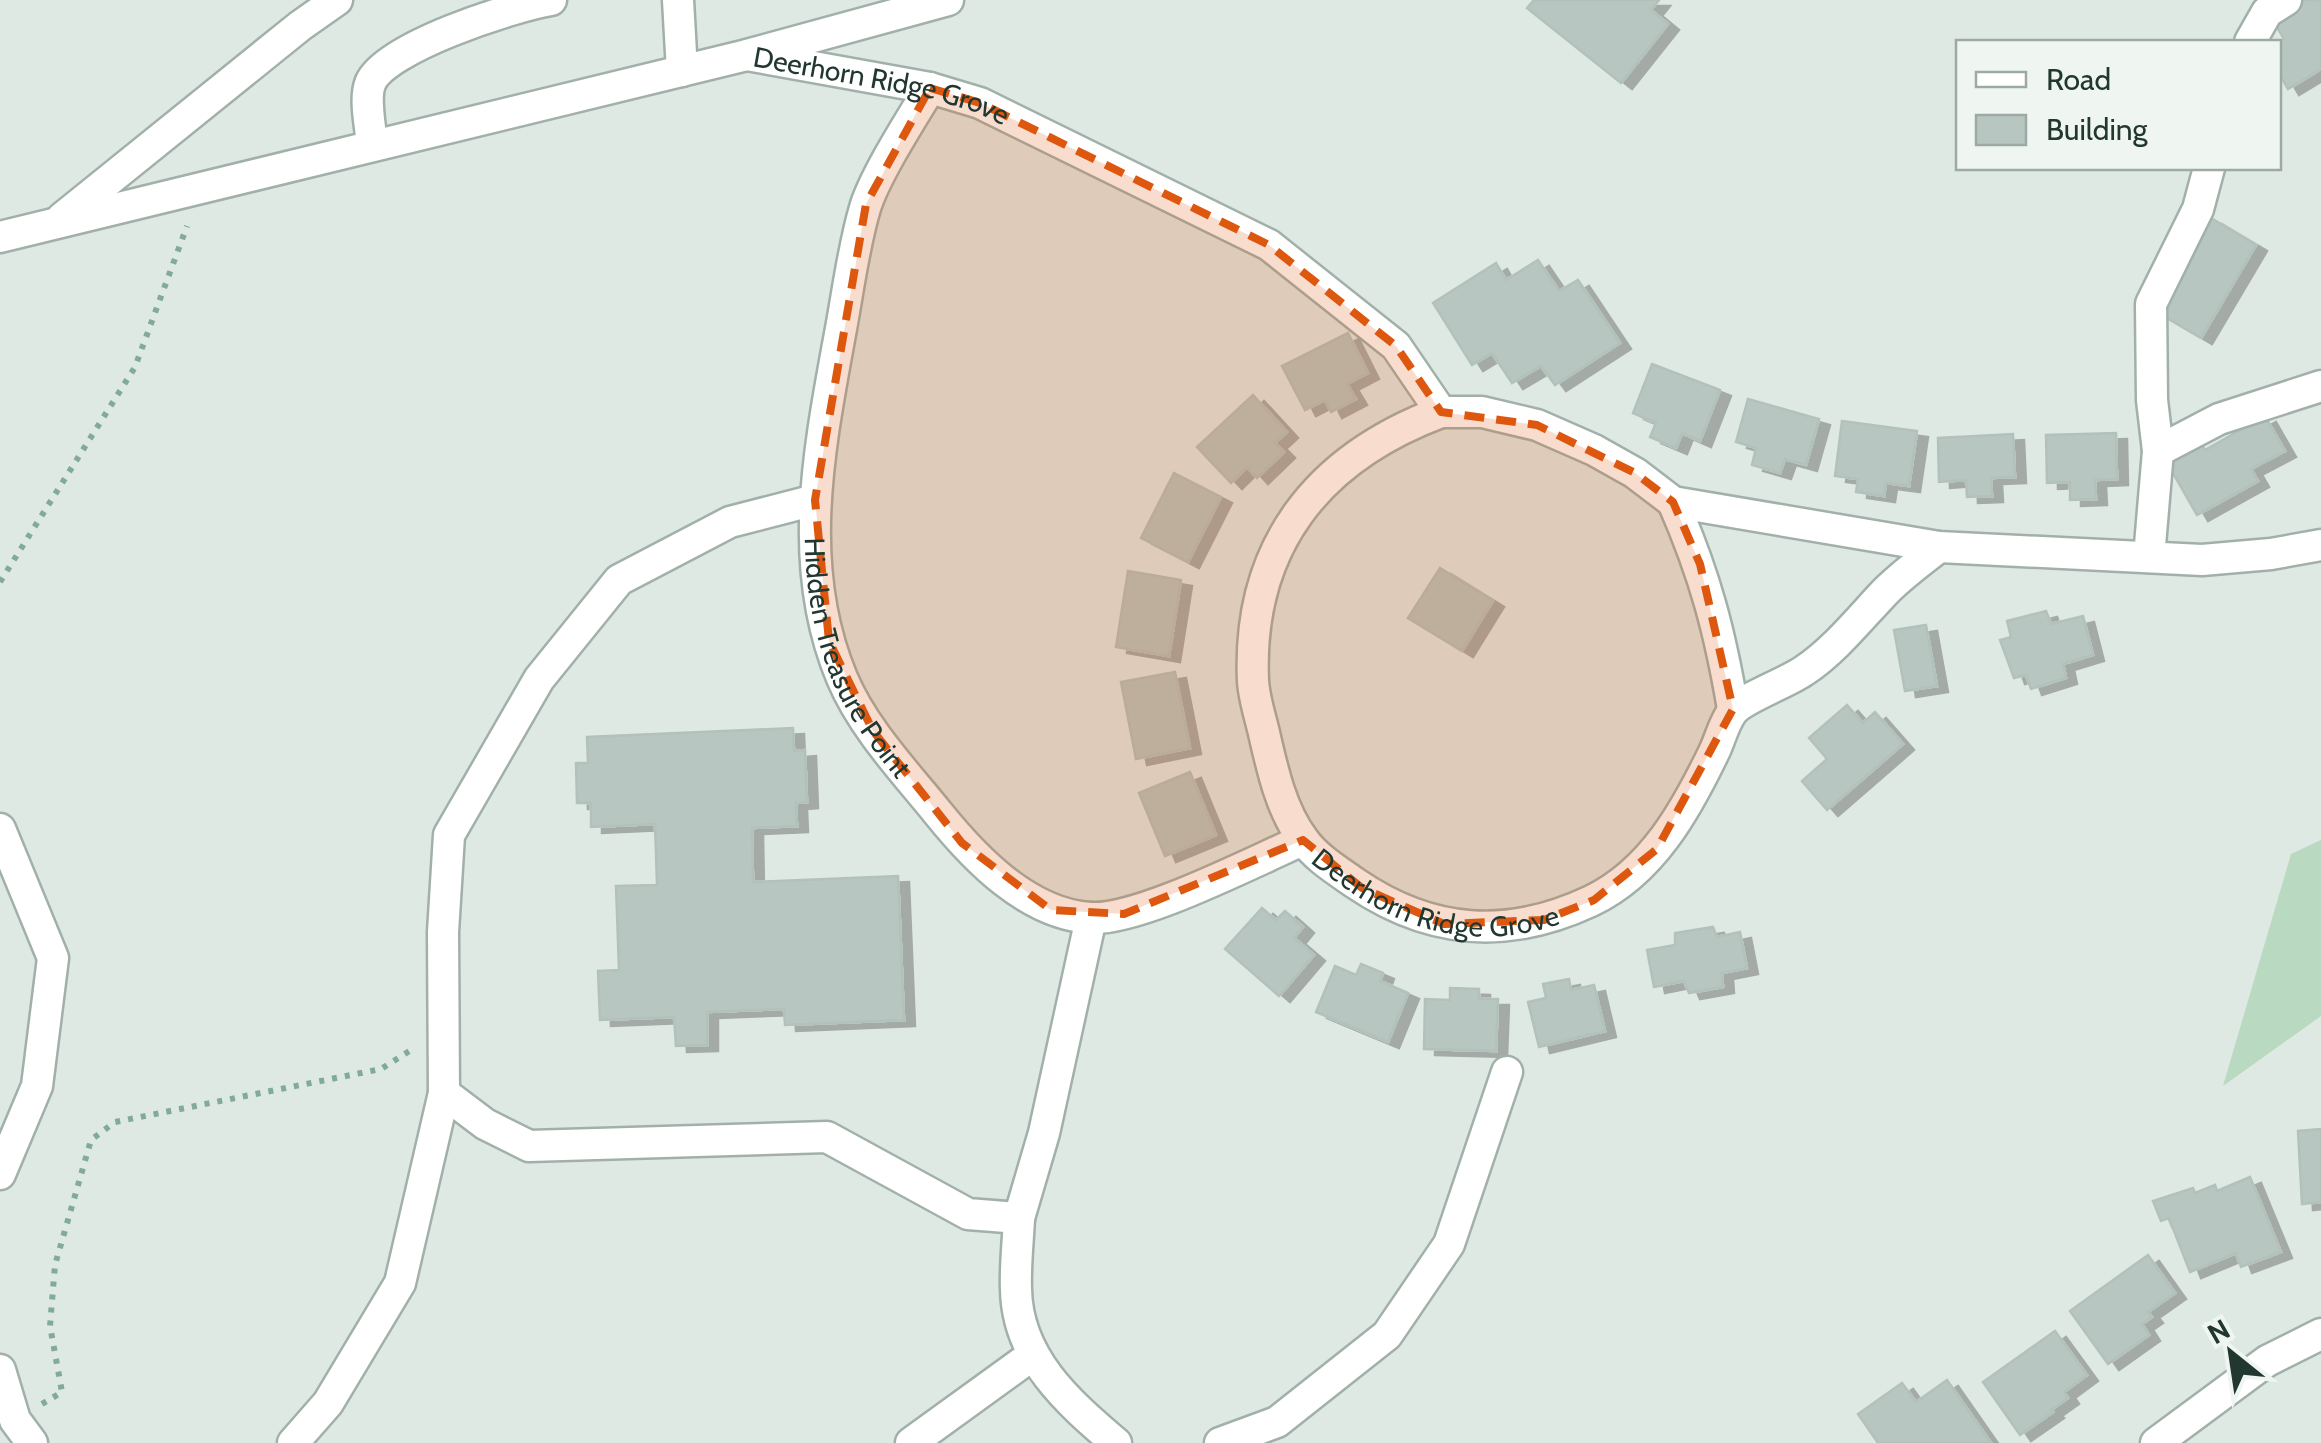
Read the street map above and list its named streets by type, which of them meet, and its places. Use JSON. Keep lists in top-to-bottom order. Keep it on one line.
{"streets":{"street":["Deerhorn Ridge Grove","Hidden Treasure Point"]},"crossings":[["Deerhorn Ridge Grove","Hidden Treasure Point"]],"legend":["Road","Building"],"north":"top left"}
